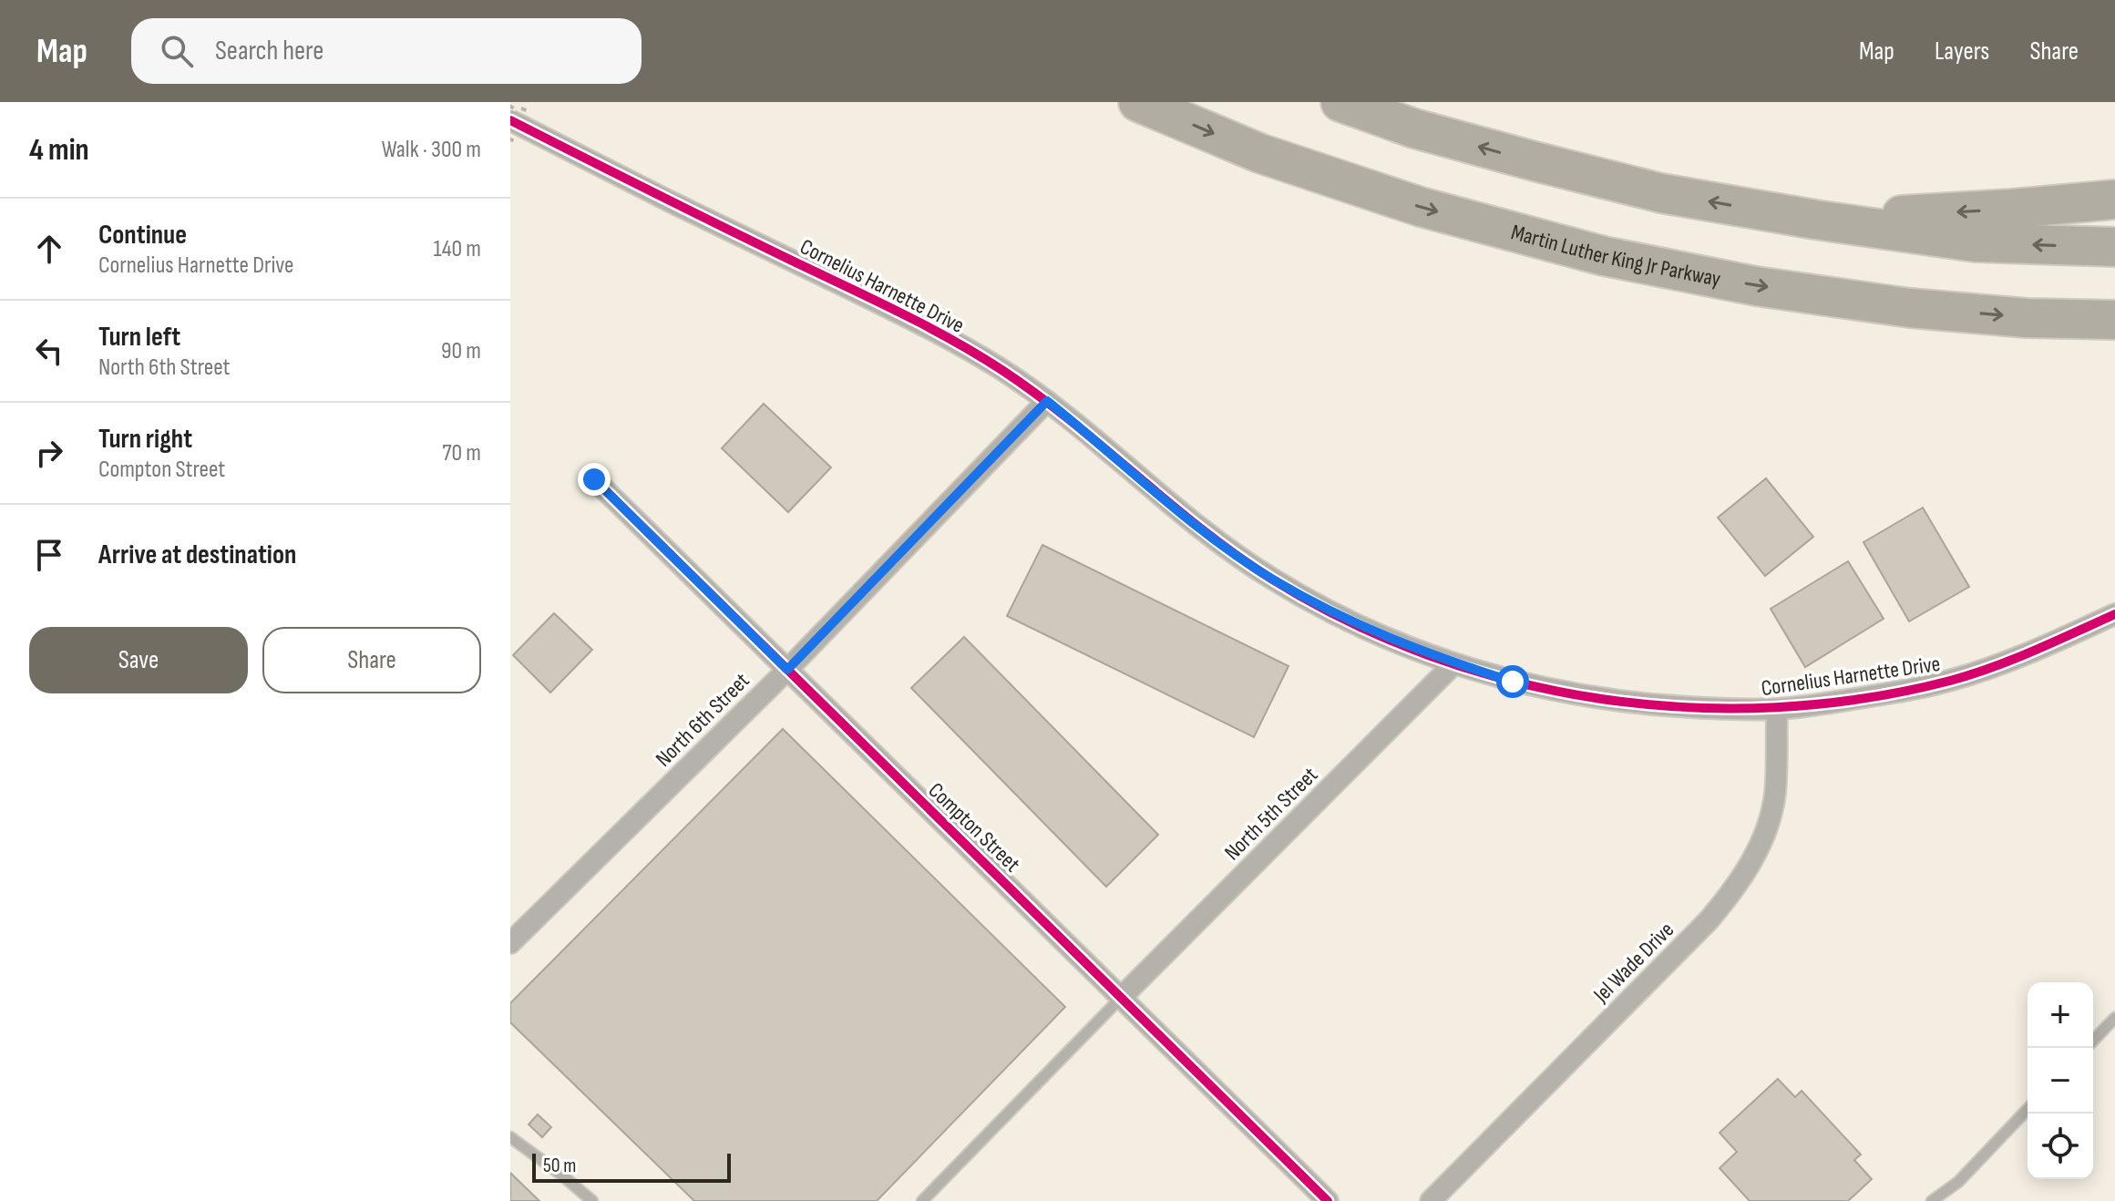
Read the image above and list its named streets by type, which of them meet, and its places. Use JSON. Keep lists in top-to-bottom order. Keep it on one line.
{"streets":{"highway":["Martin Luther King Jr Parkway"],"street":["Cornelius Harnette Drive","North 6th Street","North 5th Street","Compton Street","Jel Wade Drive"]},"crossings":[["Cornelius Harnette Drive","North 6th Street"],["Cornelius Harnette Drive","North 5th Street"],["Cornelius Harnette Drive","Jel Wade Drive"],["North 6th Street","Compton Street"],["North 5th Street","Compton Street"]],"scale_bar":"50 m","page":{"header":"Map","search":"Search here","nav":["Map","Layers","Share"],"heading":["4 min","Walk · 300 m"],"list":[["Continue","Cornelius Harnette Drive","140 m"],["Turn left","North 6th Street","90 m"],["Turn right","Compton Street","70 m"],"Arrive at destination"],"buttons":["Save","Share"],"map_buttons":["+","−"],"scale":"50 m"}}
